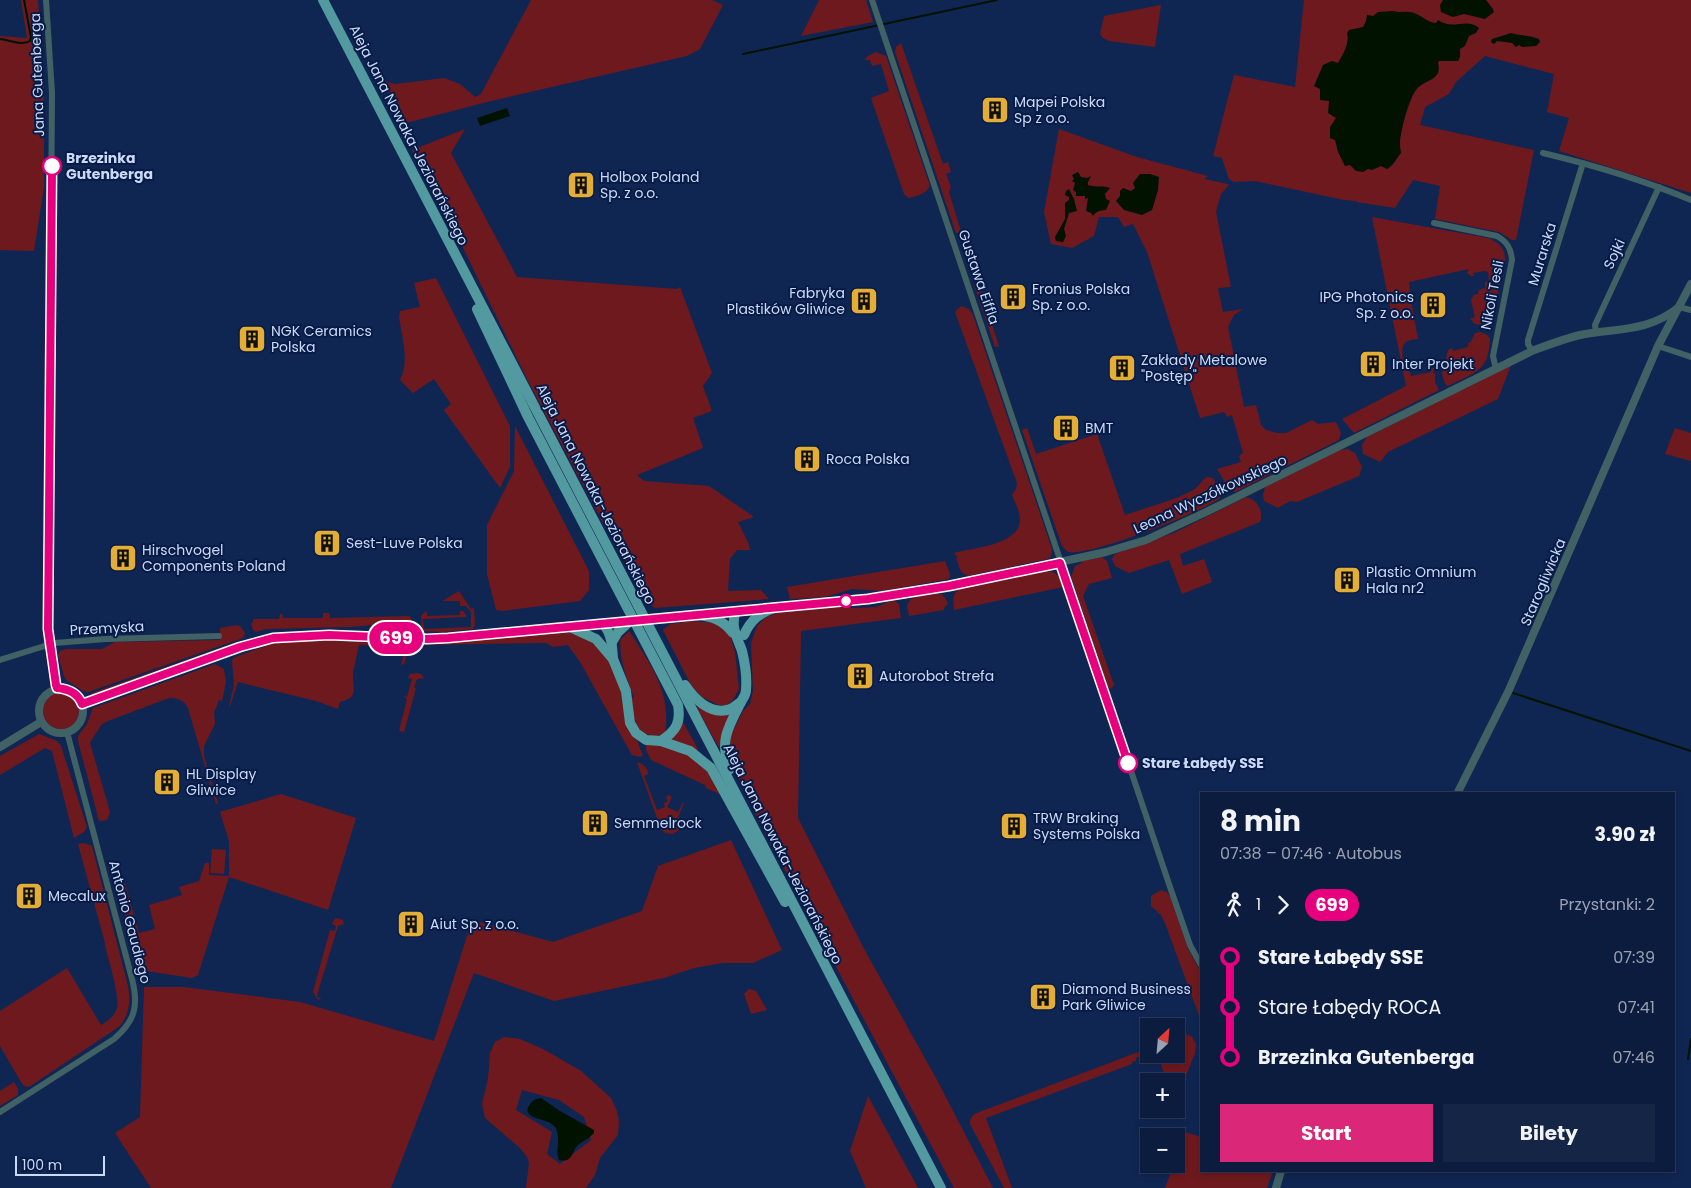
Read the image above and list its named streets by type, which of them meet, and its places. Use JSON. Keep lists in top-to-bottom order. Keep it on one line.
{"streets":{"main road":["Aleja Jana Nowaka-Jeziorańskiego"],"street":["Jana Gutenberga","Murarska","Sojki","Gustawa Eiffla","Nikoli Tesli","Leona Wyczółkowskiego","Starogliwicka","Przemyska","Antonio Gaudiego"]},"crossings":[["Jana Gutenberga","Leona Wyczółkowskiego"],["Jana Gutenberga","Przemyska"],["Jana Gutenberga","Antonio Gaudiego"],["Murarska","Leona Wyczółkowskiego"],["Sojki","Leona Wyczółkowskiego"],["Gustawa Eiffla","Leona Wyczółkowskiego"],["Nikoli Tesli","Leona Wyczółkowskiego"],["Leona Wyczółkowskiego","Starogliwicka"],["Leona Wyczółkowskiego","Antonio Gaudiego"]],"places":{"building":["Mapei Polska Sp z o.o.","Holbox Poland Sp. z o.o.","Fronius Polska Sp. z o.o.","Fabryka Plastików Gliwice","IPG Photonics Sp. z o.o.","NGK Ceramics Polska","Inter Projekt","Zakłady Metalowe \"Postęp\"","BMT","Roca Polska","Sest-Luve Polska","Hirschvogel Components Poland","Plastic Omnium Hala nr2","Autorobot Strefa","HL Display Gliwice","Semmelrock","TRW Braking Systems Polska","Mecalux","Aiut Sp. z o.o.","Diamond Business Park Gliwice"],"other":["Brzezinka Gutenberga","Stare Łabędy SSE"]},"lines":["bus line 699"],"scale_bar":"100 m","north":"top right","page":{"on_map":"699","heading":["8 min","07:38 – 07:46 · Autobus","3.90 zł"],"legs":["1","699","Przystanki: 2"],"list":[{"name":"Stare Łabędy SSE","value":"07:39"},{"name":"Stare Łabędy ROCA","value":"07:41"},{"name":"Brzezinka Gutenberga","value":"07:46"}],"map_buttons":["+","−"],"buttons":["Start","Bilety"],"scale":"100 m"}}
